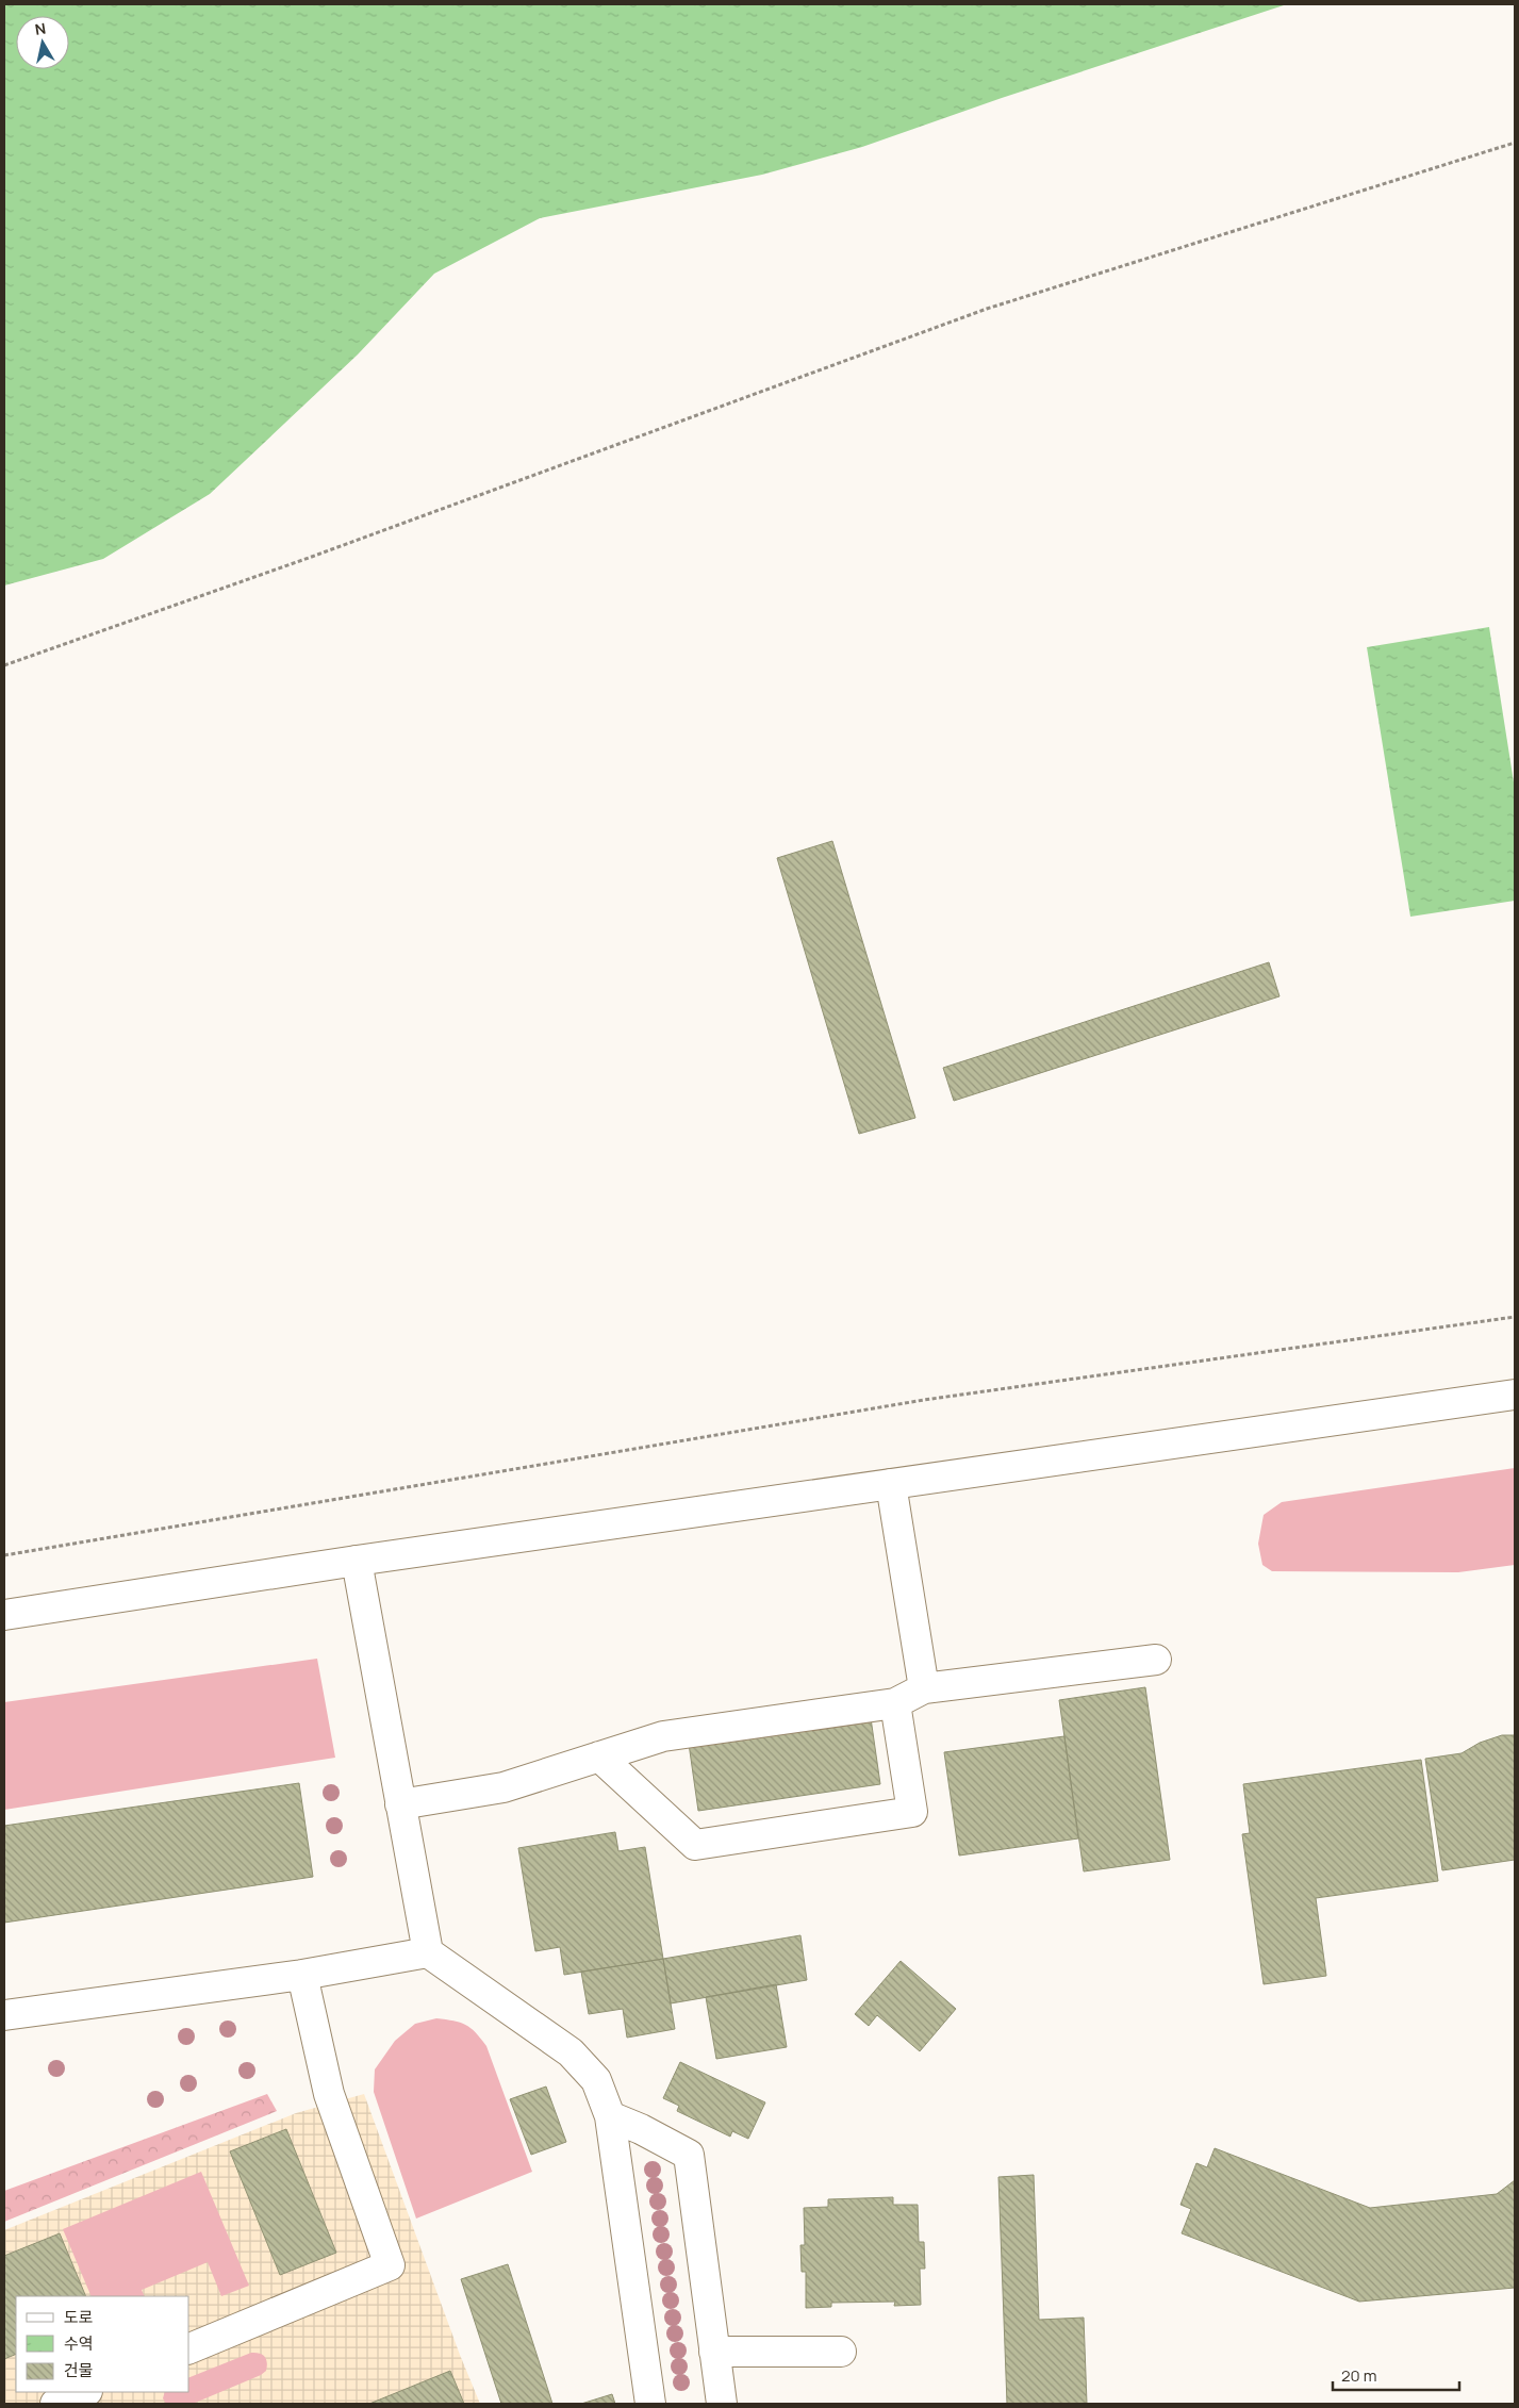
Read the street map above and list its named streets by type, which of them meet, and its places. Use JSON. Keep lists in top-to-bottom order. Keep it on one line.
{"legend":["도로","수역","건물"],"scale_bar":"20 m","north":"top"}
